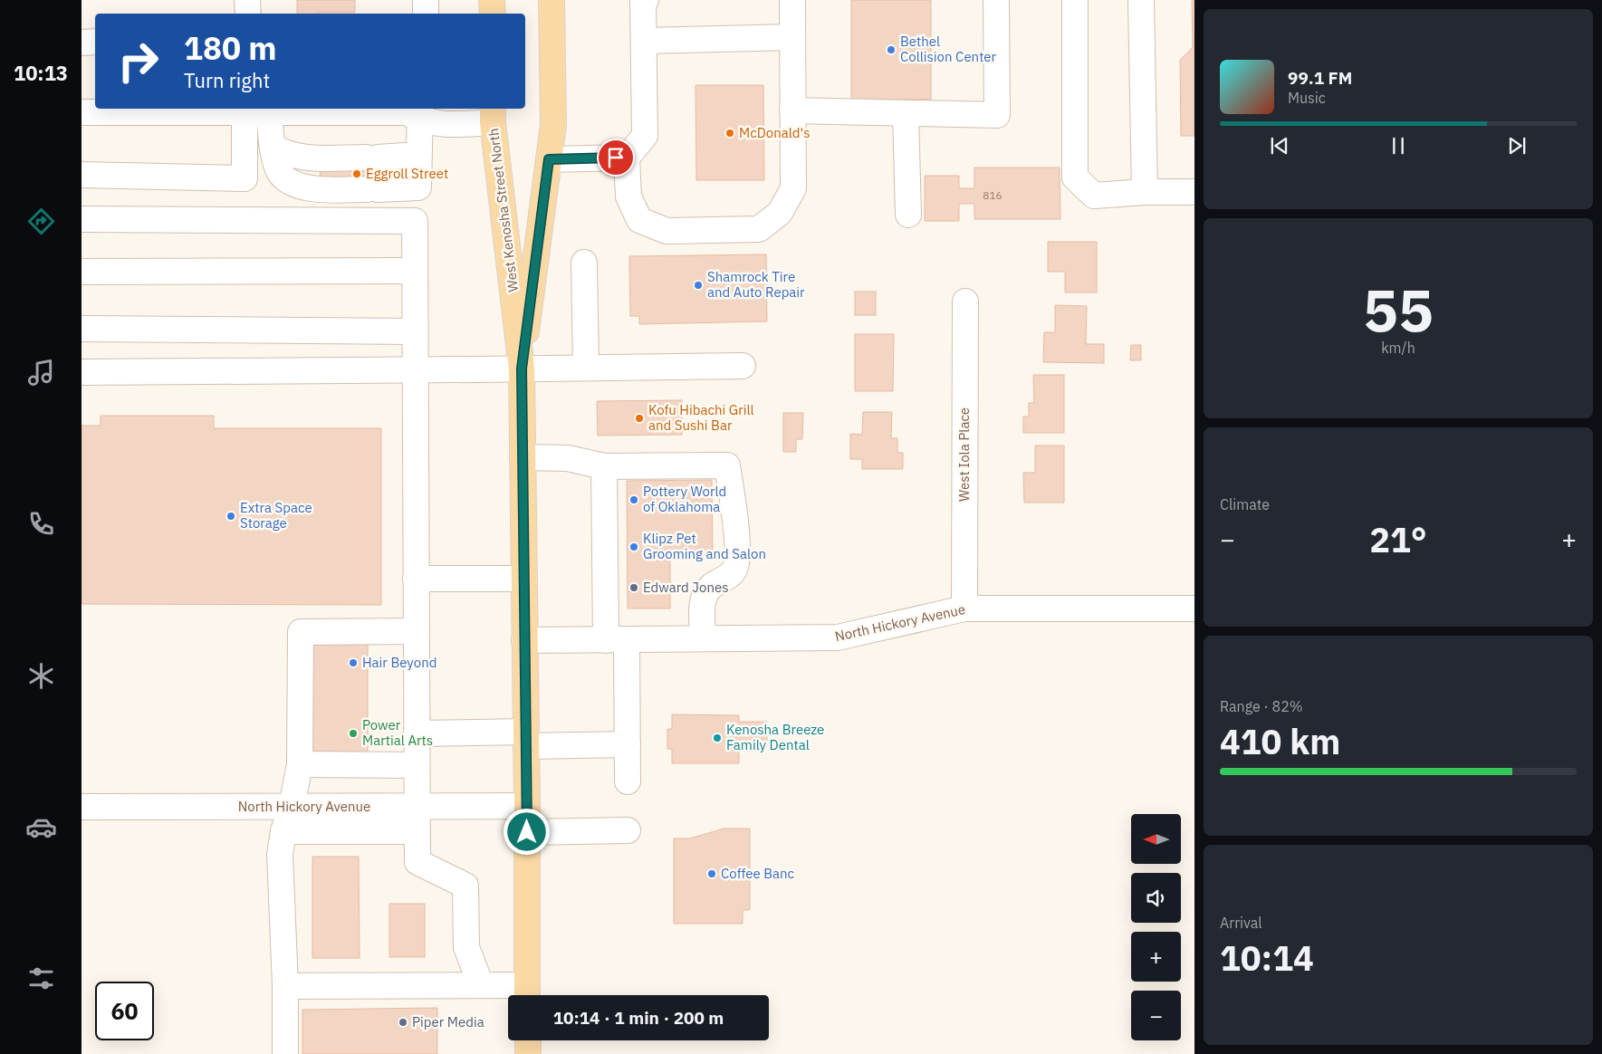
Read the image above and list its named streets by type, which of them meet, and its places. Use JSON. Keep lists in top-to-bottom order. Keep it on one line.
{"streets":{"main road":["West Kenosha Street North"],"street":["West Iola Place","North Hickory Avenue"]},"crossings":[["West Kenosha Street North","North Hickory Avenue"],["West Iola Place","North Hickory Avenue"]],"places":["Bethel Collision Center","McDonald's","Eggroll Street","Shamrock Tire and Auto Repair","Kofu Hibachi Grill and Sushi Bar","Pottery World of Oklahoma","Extra Space Storage","Klipz Pet Grooming and Salon","Edward Jones","Hair Beyond","Power Martial Arts","Kenosha Breeze Family Dental","Coffee Banc","Piper Media"],"house_numbers":["816"],"north":"left","page":{"tabs":"10:13","turn":["180 m","Turn right"],"song":["99.1 FM","Music"],"tile":[["55","km/h"],"Climate",["Range · 82%","410 km"],["Arrival","10:14"]],"heat":["−","21°","+"],"map_buttons":["+","−"],"limit":"60","trip":"10:14 · 1 min · 200 m"}}
